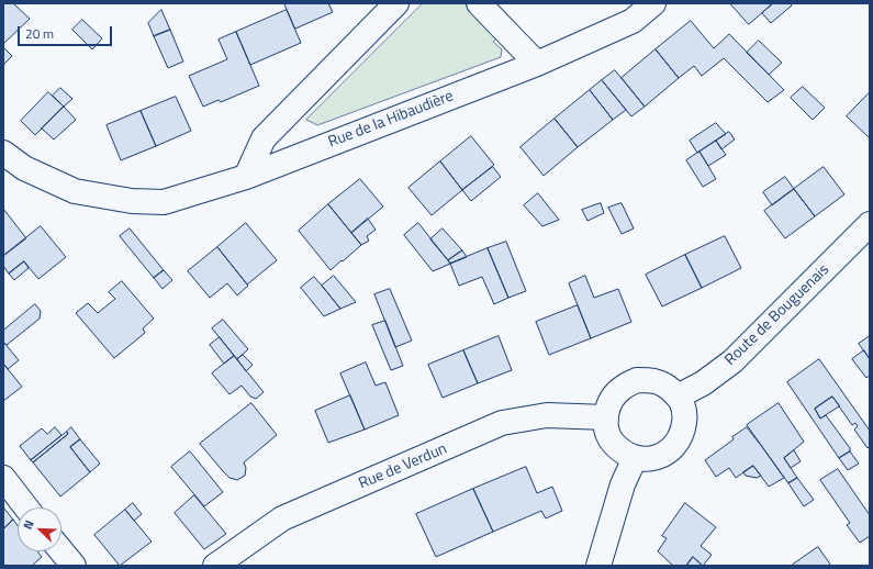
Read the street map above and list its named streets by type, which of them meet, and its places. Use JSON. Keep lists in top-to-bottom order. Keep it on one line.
{"streets":{"street":["Rue de la Hibaudière","Route de Bouguenais","Rue de Verdun"]},"crossings":[["Route de Bouguenais","Rue de Verdun"]],"scale_bar":"20 m","north":"top left"}
